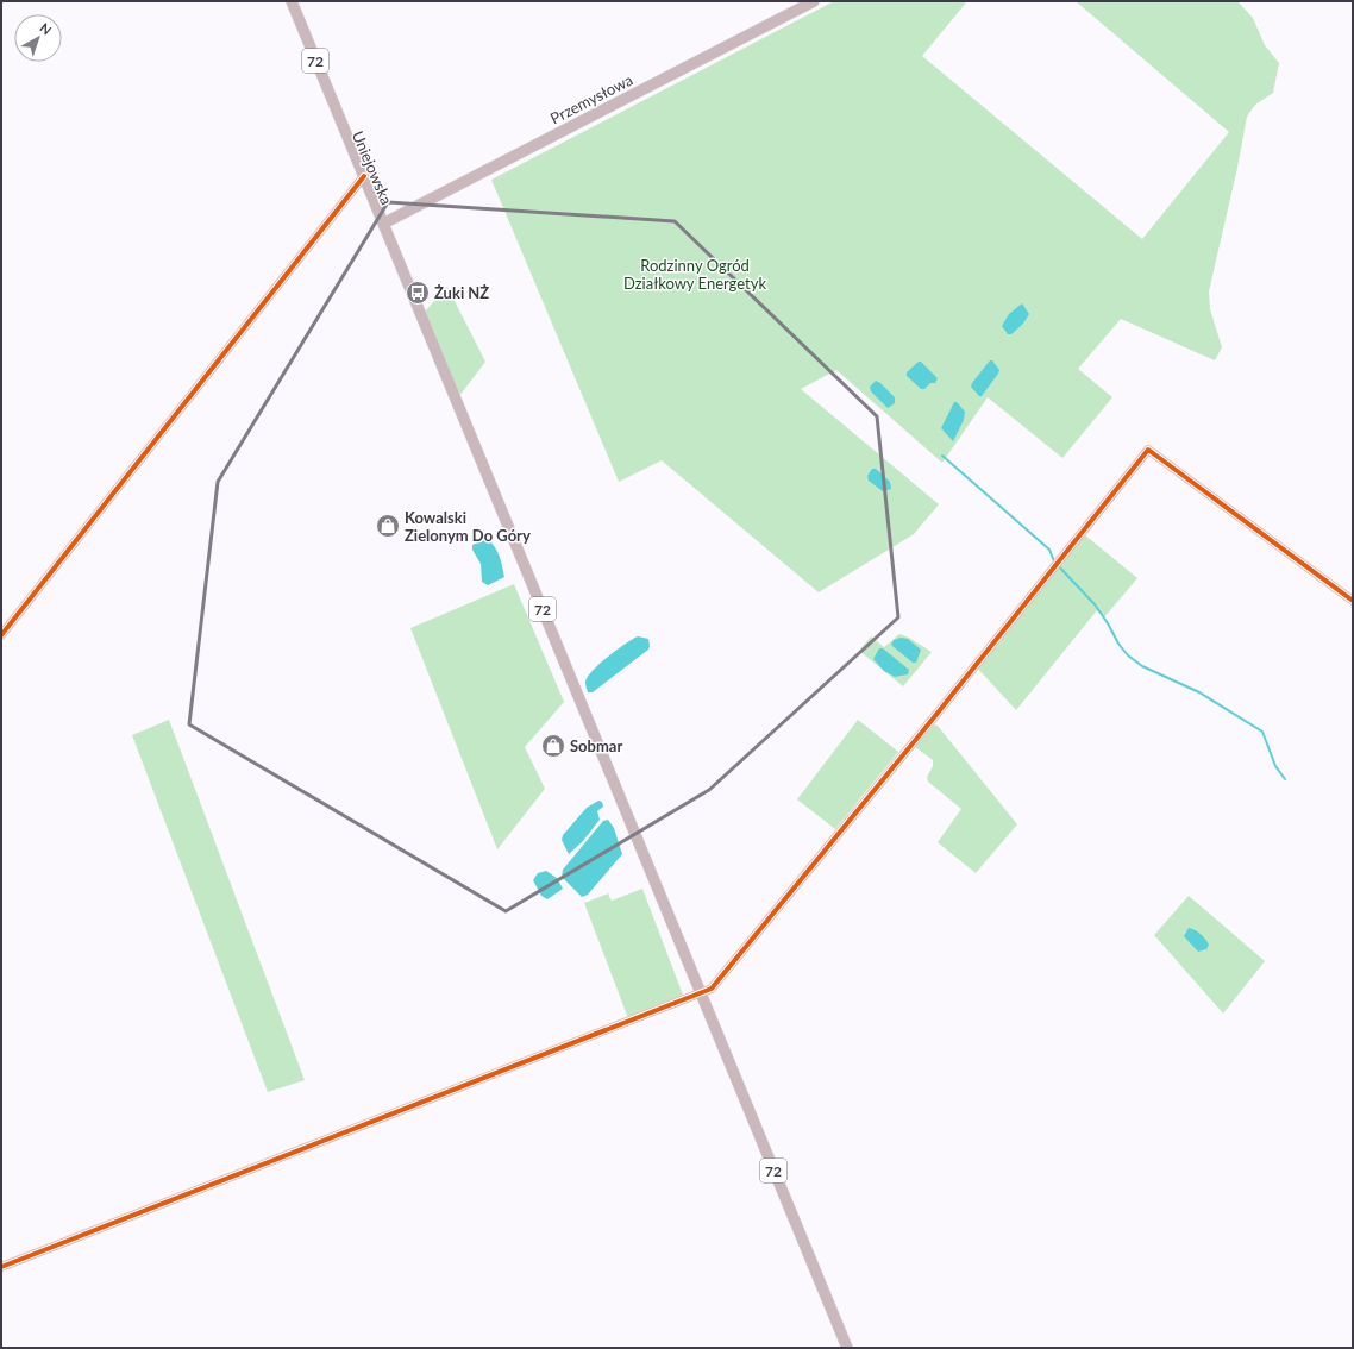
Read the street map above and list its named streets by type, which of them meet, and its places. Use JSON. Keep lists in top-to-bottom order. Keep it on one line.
{"streets":{"main road":["72","Przemysłowa","Uniejowska"]},"crossings":[["72","Przemysłowa"],["72","Uniejowska"],["Przemysłowa","Uniejowska"]],"parks":["Rodzinny Ogród Działkowy Energetyk"],"places":{"bus stop":["Żuki NŻ"],"shop":["Kowalski Zielonym Do Góry","Sobmar"]},"north":"top right"}
